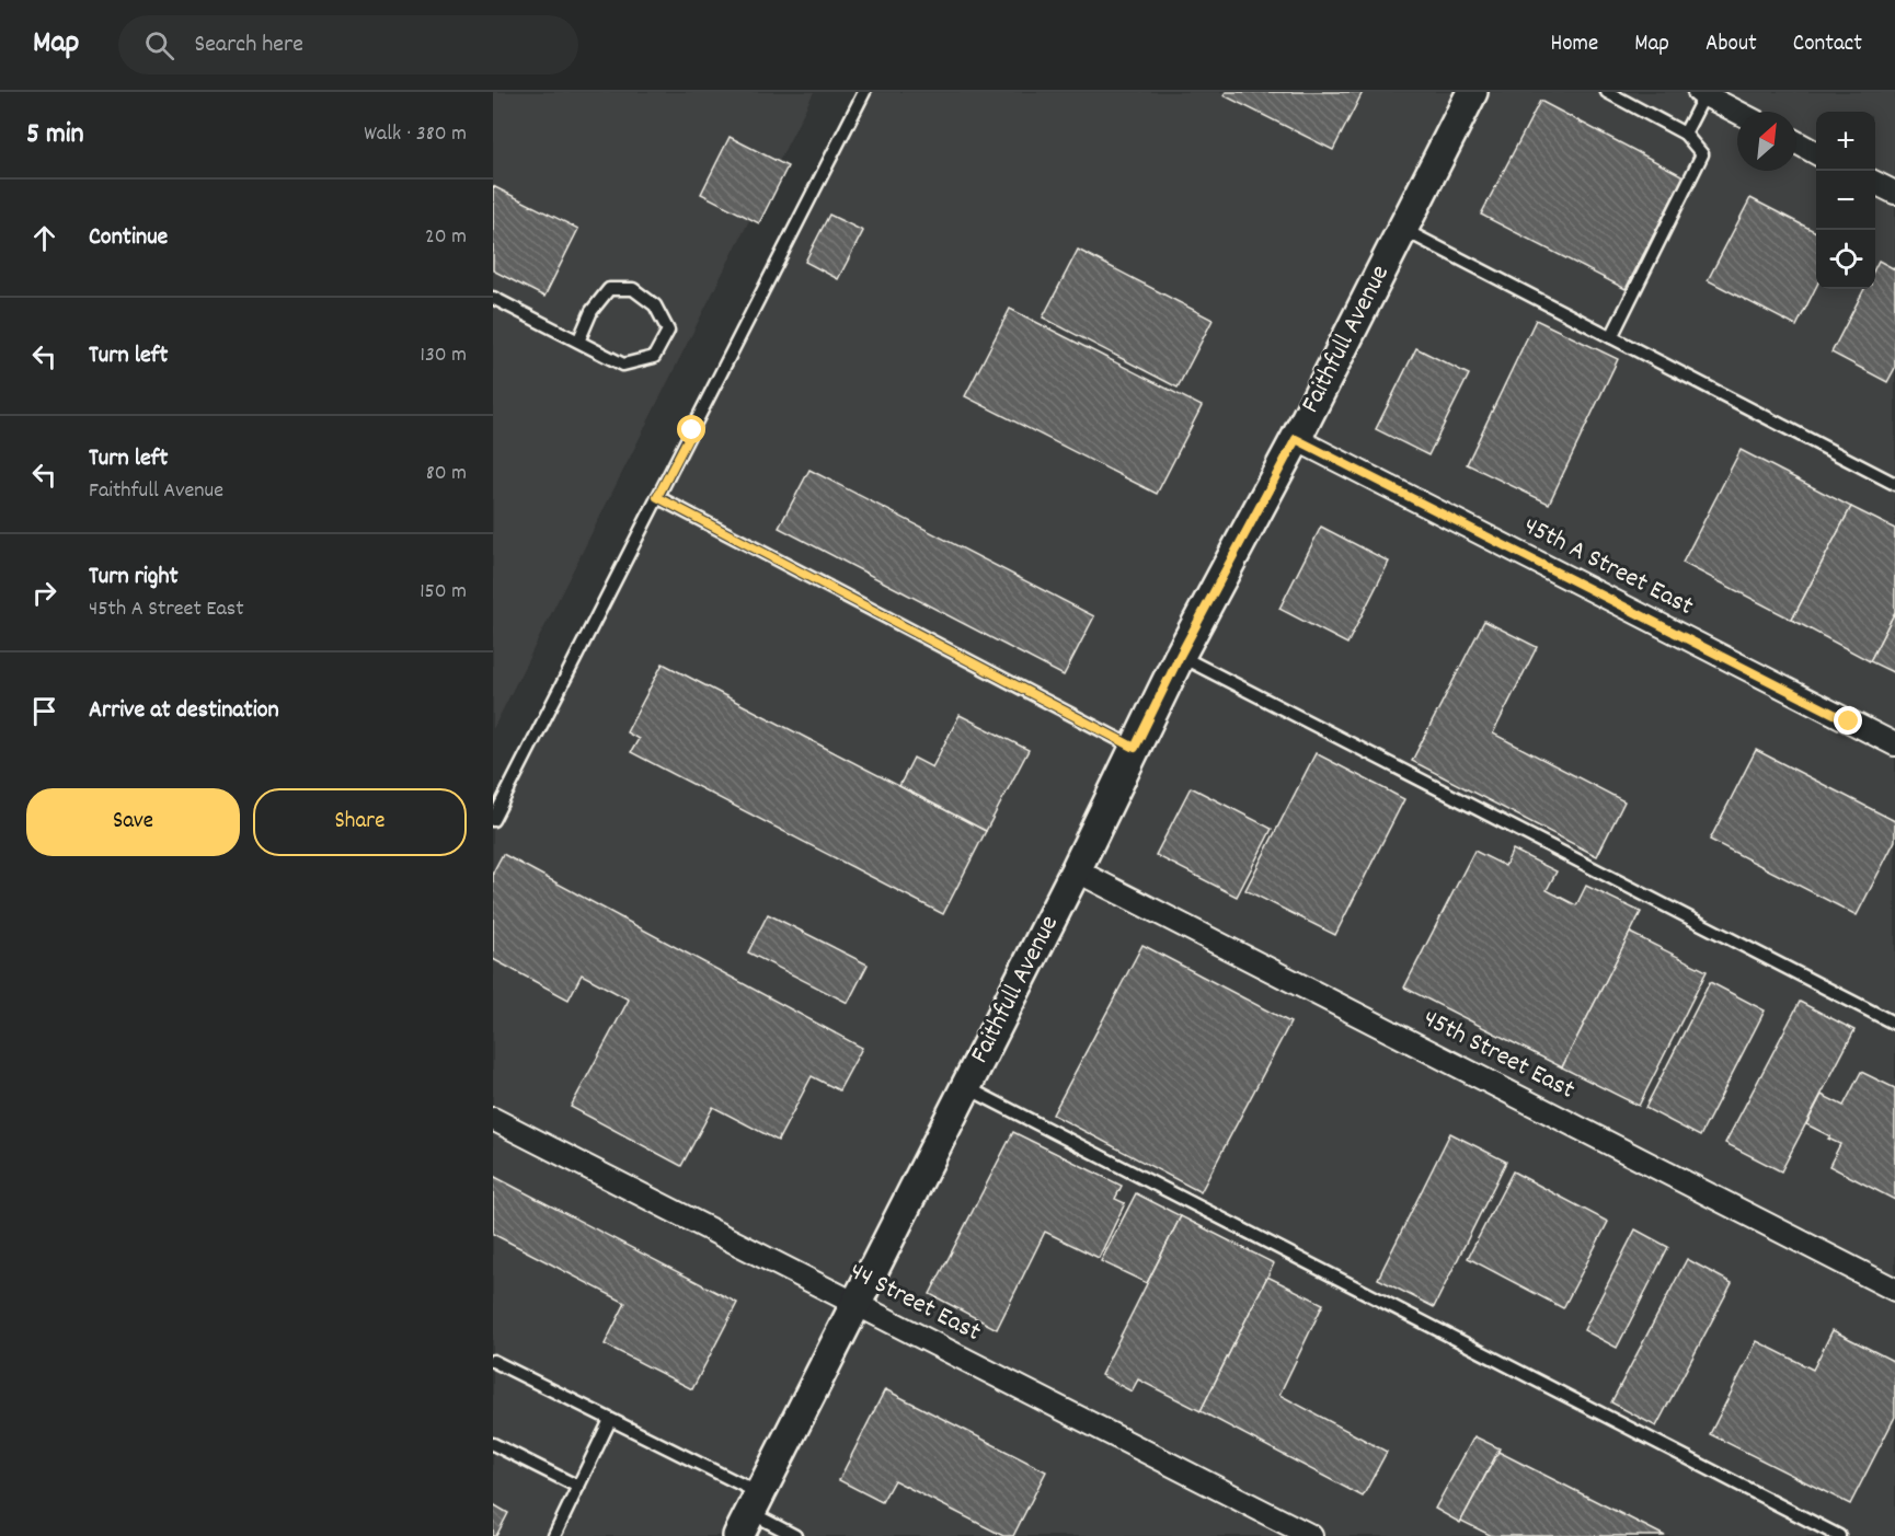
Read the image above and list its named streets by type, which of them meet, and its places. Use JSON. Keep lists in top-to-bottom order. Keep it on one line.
{"streets":{"street":["Faithfull Avenue","45th A Street East","45th Street East","44 Street East"]},"crossings":[["Faithfull Avenue","45th A Street East"],["Faithfull Avenue","45th Street East"],["Faithfull Avenue","44 Street East"]],"north":"top right","page":{"header":"Map","search":"Search here","nav":["Home","Map","About","Contact"],"heading":["5 min","Walk · 380 m"],"map_buttons":["+","−"],"list":[["Continue","20 m"],["Turn left","130 m"],["Turn left","Faithfull Avenue","80 m"],["Turn right","45th A Street East","150 m"],"Arrive at destination"],"buttons":["Save","Share"]}}
